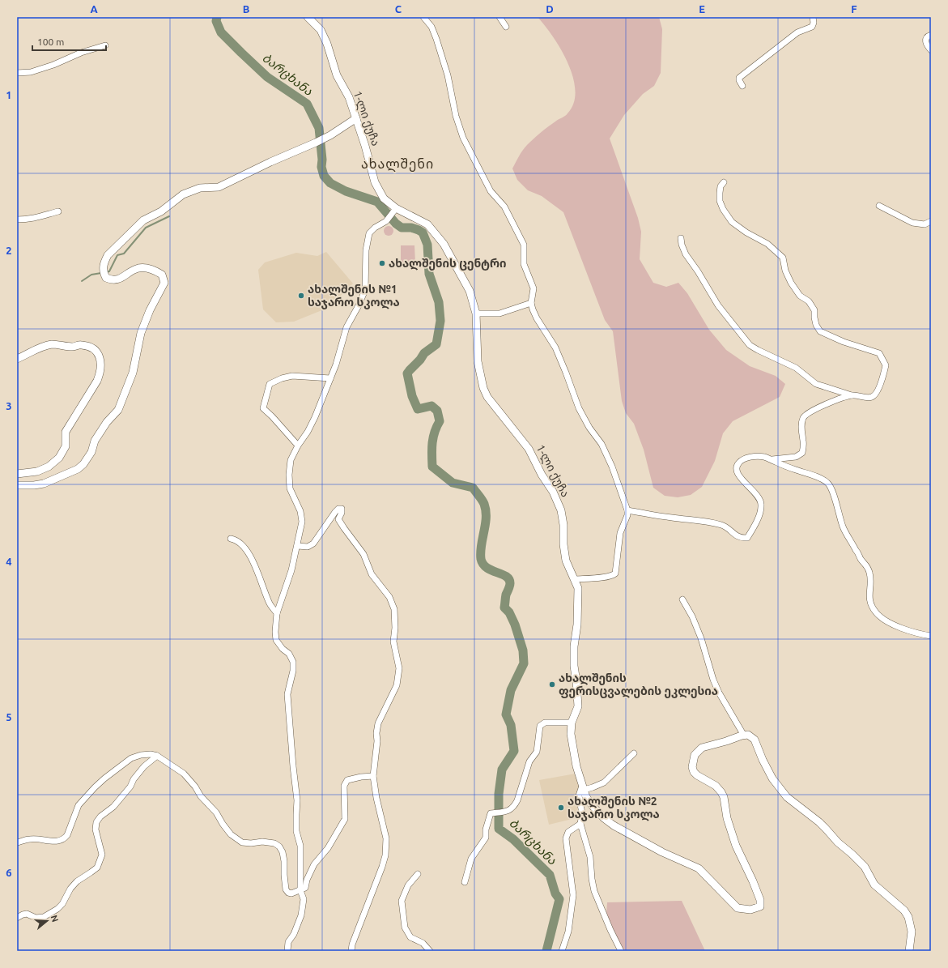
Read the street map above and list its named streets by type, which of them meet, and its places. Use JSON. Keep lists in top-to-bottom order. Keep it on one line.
{"streets":{"street":["1-ლი ქუჩა"]},"districts":["ახალშენი"],"water":["ბარცხანა"],"places":["ახალშენის ცენტრი","ახალშენის №1 საჯარო სკოლა","ახალშენის ფერისცვალების ეკლესია","ახალშენის №2 საჯარო სკოლა"],"scale_bar":"100 m","north":"right","grid":{"columns":["A","B","C","D","E","F"],"rows":["1","2","3","4","5","6"]}}
